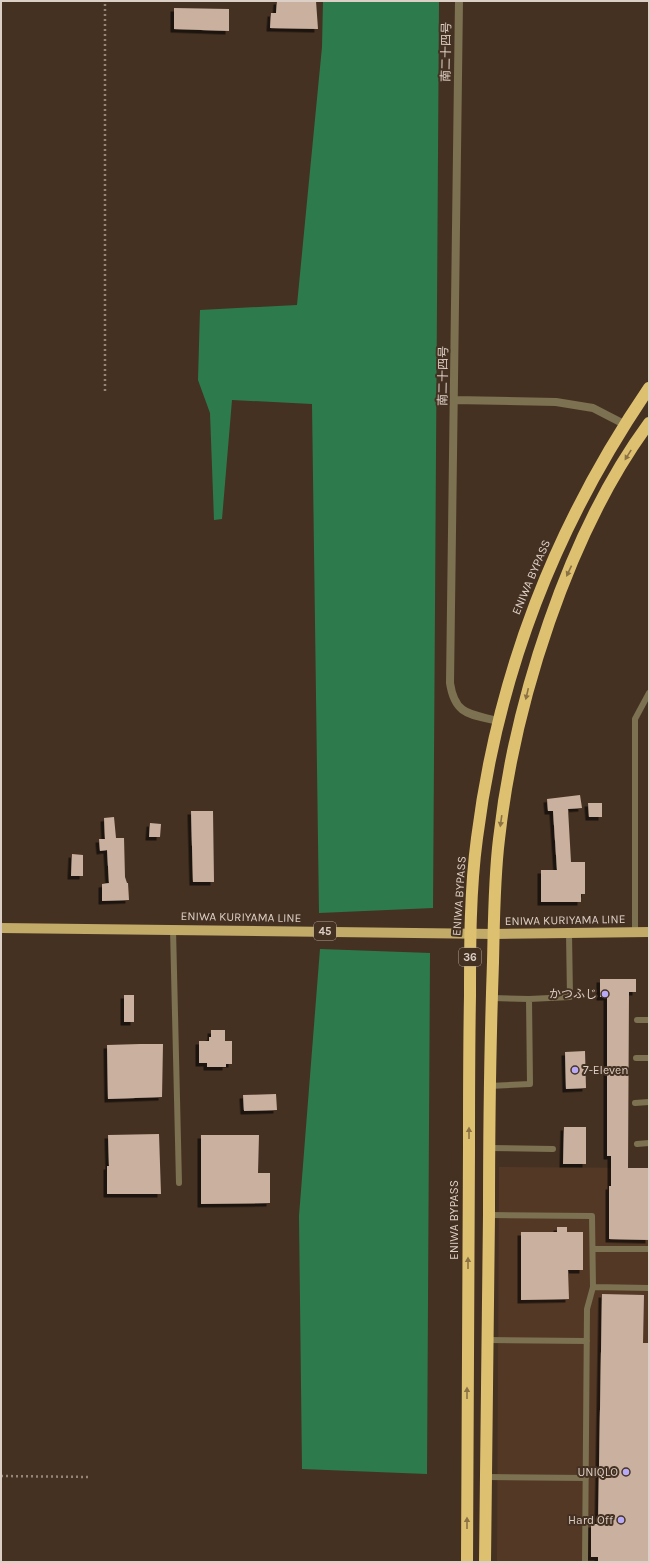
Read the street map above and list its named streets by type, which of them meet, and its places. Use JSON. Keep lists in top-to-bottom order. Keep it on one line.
{"streets":{"highway":["ENIWA BYPASS","36"],"main road":["ENIWA KURIYAMA LINE","45"],"street":["南二十四号"]},"crossings":[["南二十四号","ENIWA BYPASS"],["ENIWA BYPASS","ENIWA KURIYAMA LINE"],["ENIWA KURIYAMA LINE","36"]],"places":["かつふじ","7-Eleven","UNIQLO","Hard Off"]}
